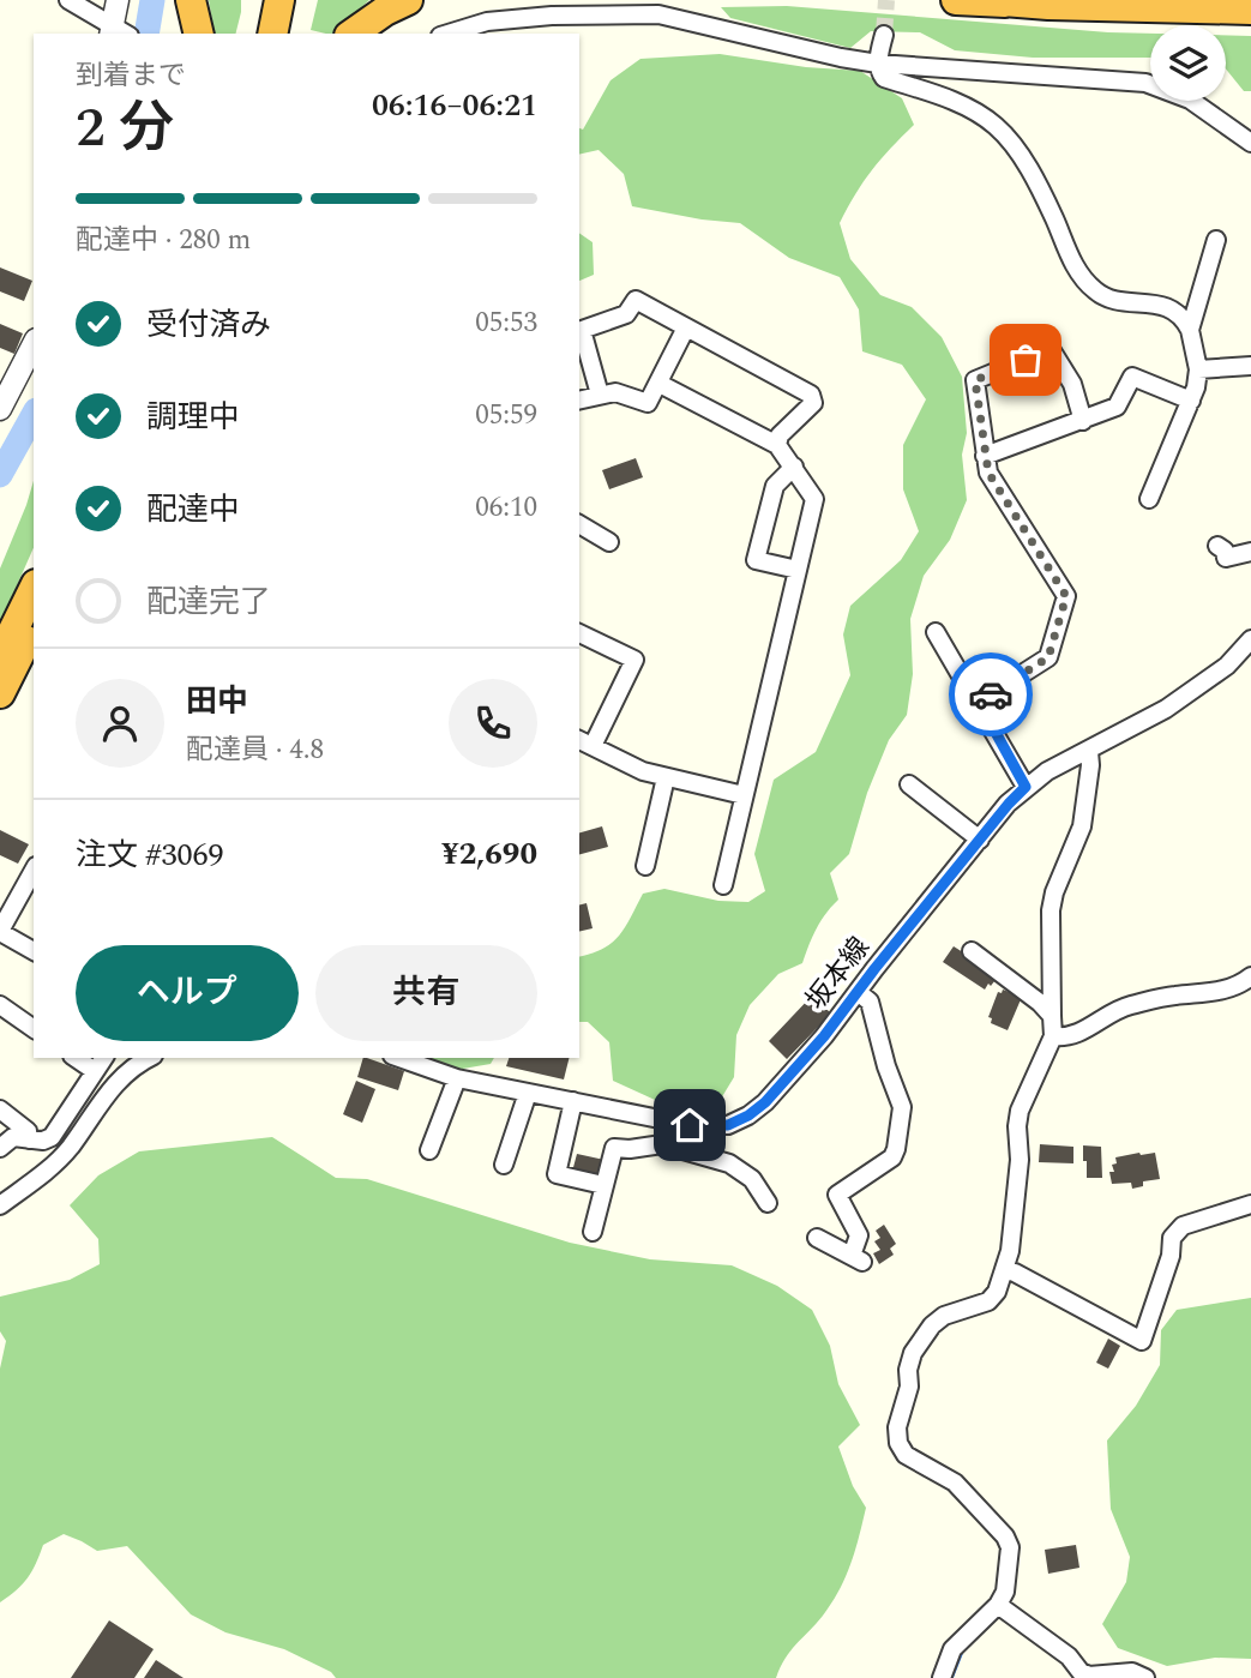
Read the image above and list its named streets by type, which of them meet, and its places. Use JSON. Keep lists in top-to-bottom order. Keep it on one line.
{"streets":{"street":["坂本線"]},"page":{"heading":["2 分","到着まで","06:16–06:21"],"panel":["田中","配達員 · 4.8","注文 #3069","¥2,690"],"bar":"配達中 · 280 m","list":[["受付済み","05:53"],["調理中","05:59"],["配達中","06:10"],"配達完了"],"buttons":["ヘルプ","共有"]}}
